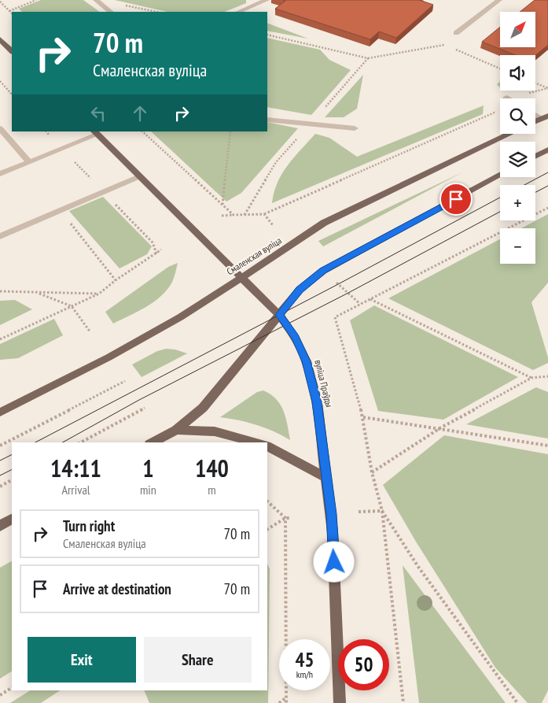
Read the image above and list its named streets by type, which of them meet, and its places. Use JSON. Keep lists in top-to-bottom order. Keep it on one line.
{"streets":{"main road":["Смаленская вуліца","вуліца Праўды"]},"crossings":[["Смаленская вуліца","вуліца Праўды"]],"north":"top right","page":{"map_buttons":["+","−"],"turn":["70 m","Смаленская вуліца"],"eta":["14:11","Arrival","1","min","140","m"],"list":[{"name":"Turn right","note":"Смаленская вуліца","value":"70 m"},{"name":"Arrive at destination","value":"70 m"}],"buttons":["Exit","Share"],"speed":"45 km/h","limit":"50"}}
